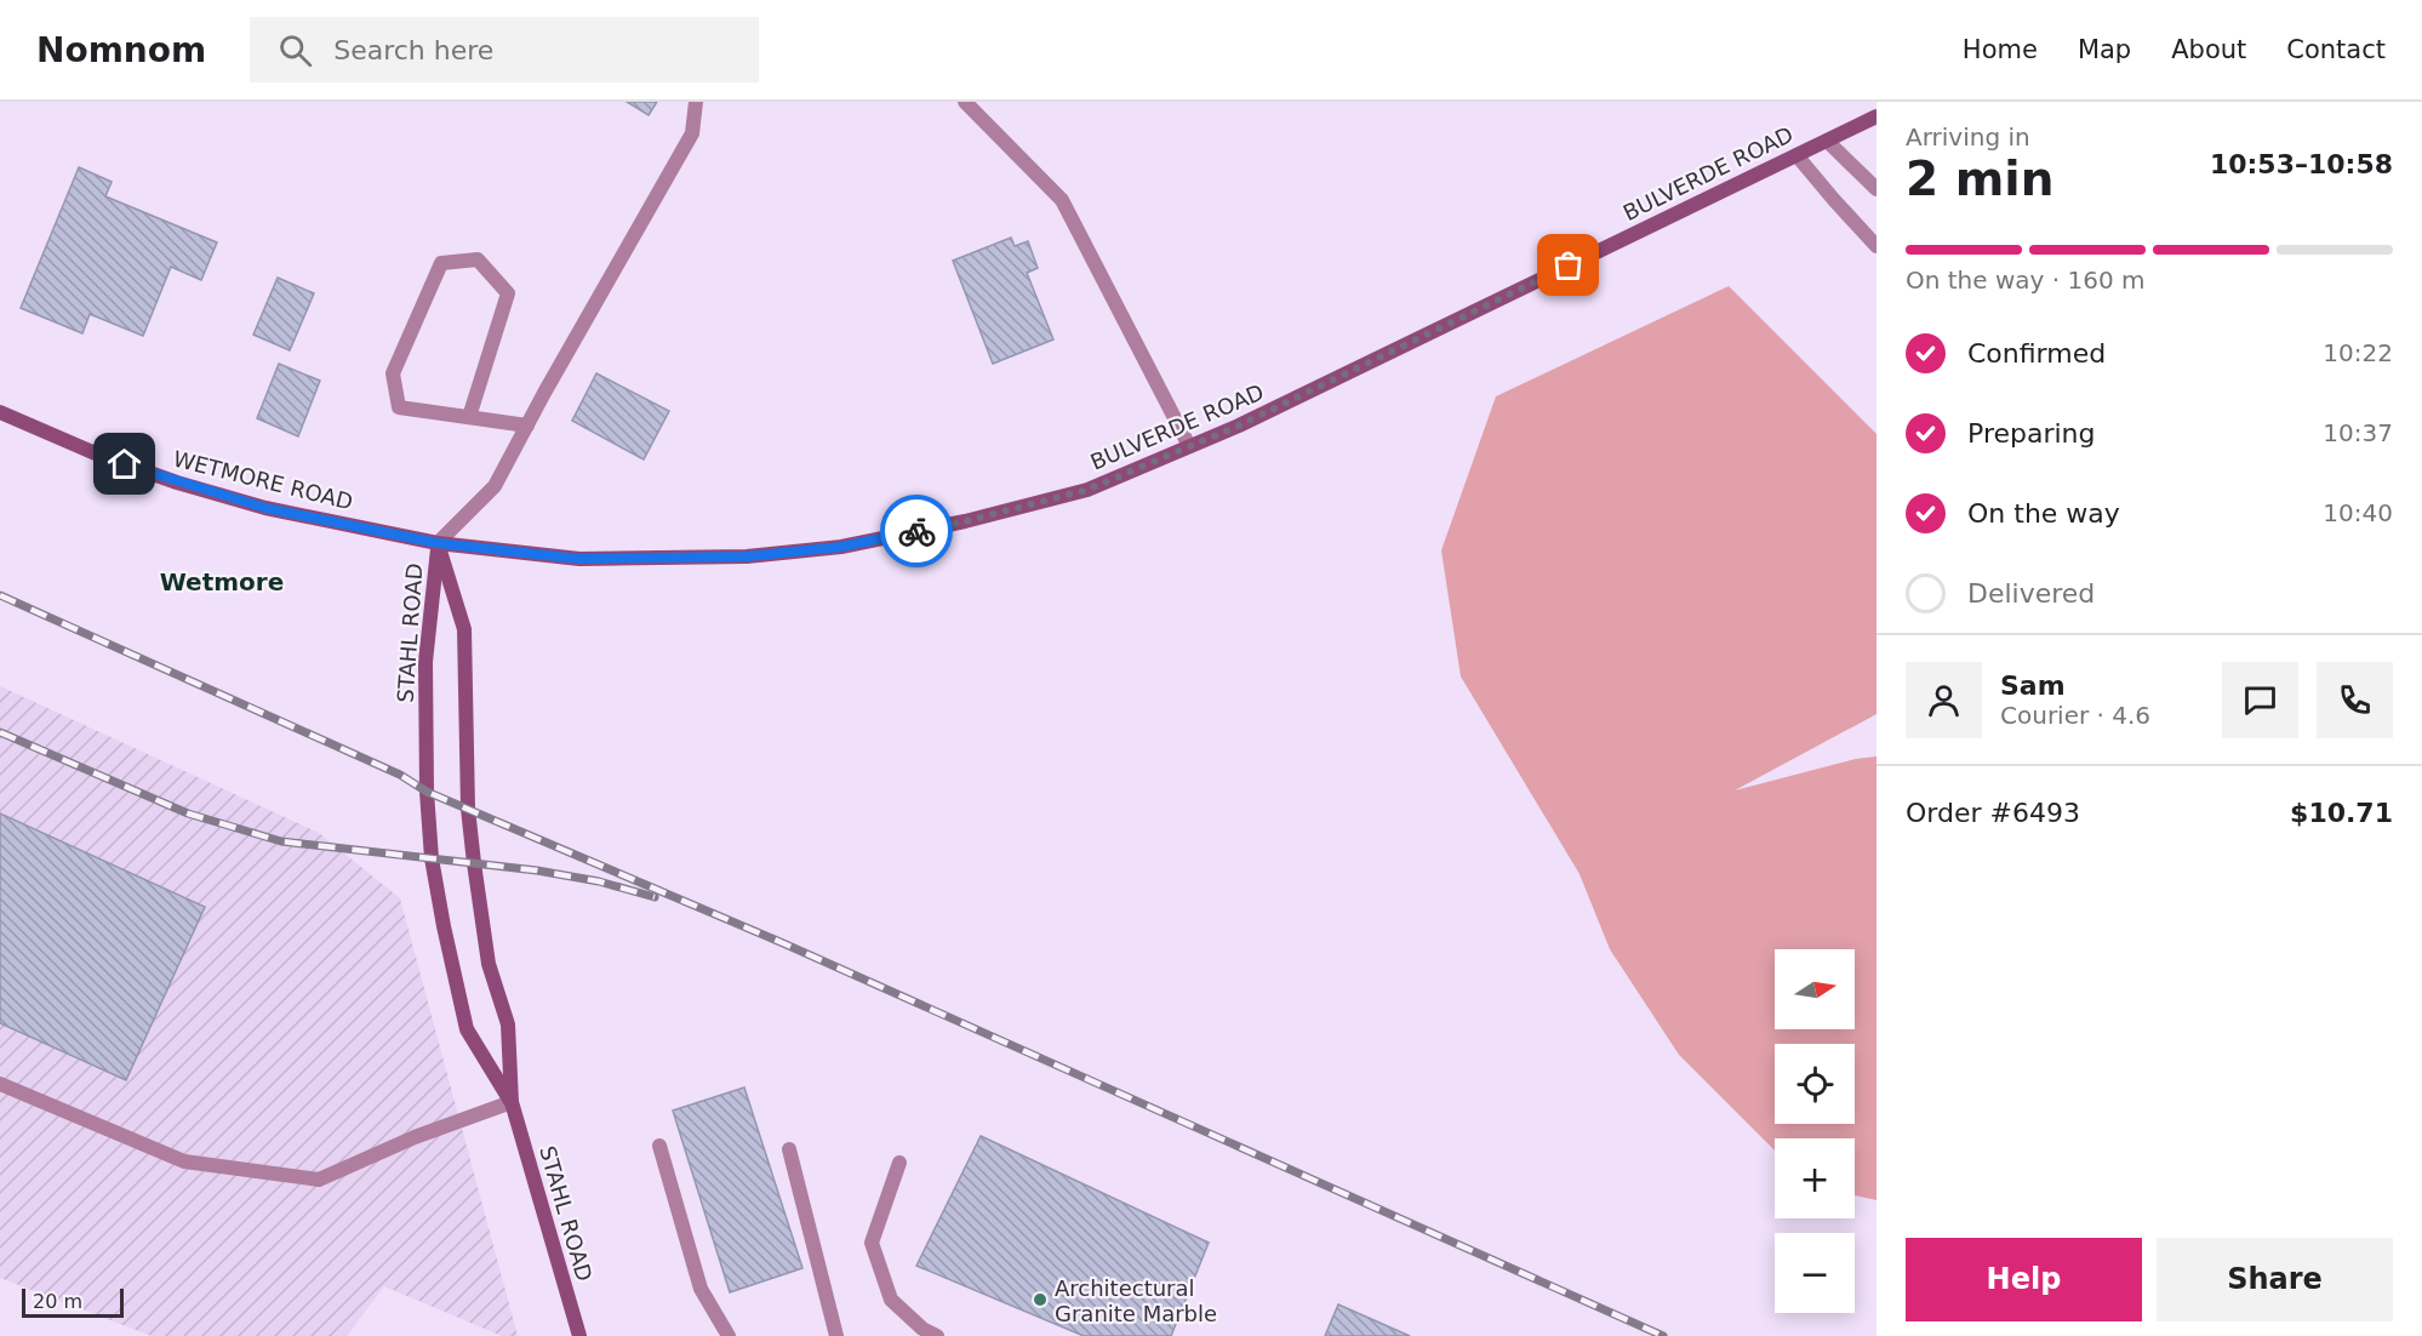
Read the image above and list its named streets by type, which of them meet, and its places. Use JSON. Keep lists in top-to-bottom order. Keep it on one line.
{"streets":{"main road":["BULVERDE ROAD","WETMORE ROAD","STAHL ROAD"]},"crossings":[["BULVERDE ROAD","WETMORE ROAD"],["BULVERDE ROAD","STAHL ROAD"],["WETMORE ROAD","STAHL ROAD"]],"districts":["Wetmore"],"places":["Architectural Granite Marble"],"scale_bar":"20 m","north":"right","page":{"header":"Nomnom","search":"Search here","nav":["Home","Map","About","Contact"],"heading":["2 min","Arriving in","10:53–10:58"],"panel":["Sam","Courier · 4.6","Order #6493","$10.71"],"bar":"On the way · 160 m","list":[["Confirmed","10:22"],["Preparing","10:37"],["On the way","10:40"],"Delivered"],"map_buttons":["+","−"],"buttons":["Help","Share"],"scale":"20 m"}}
